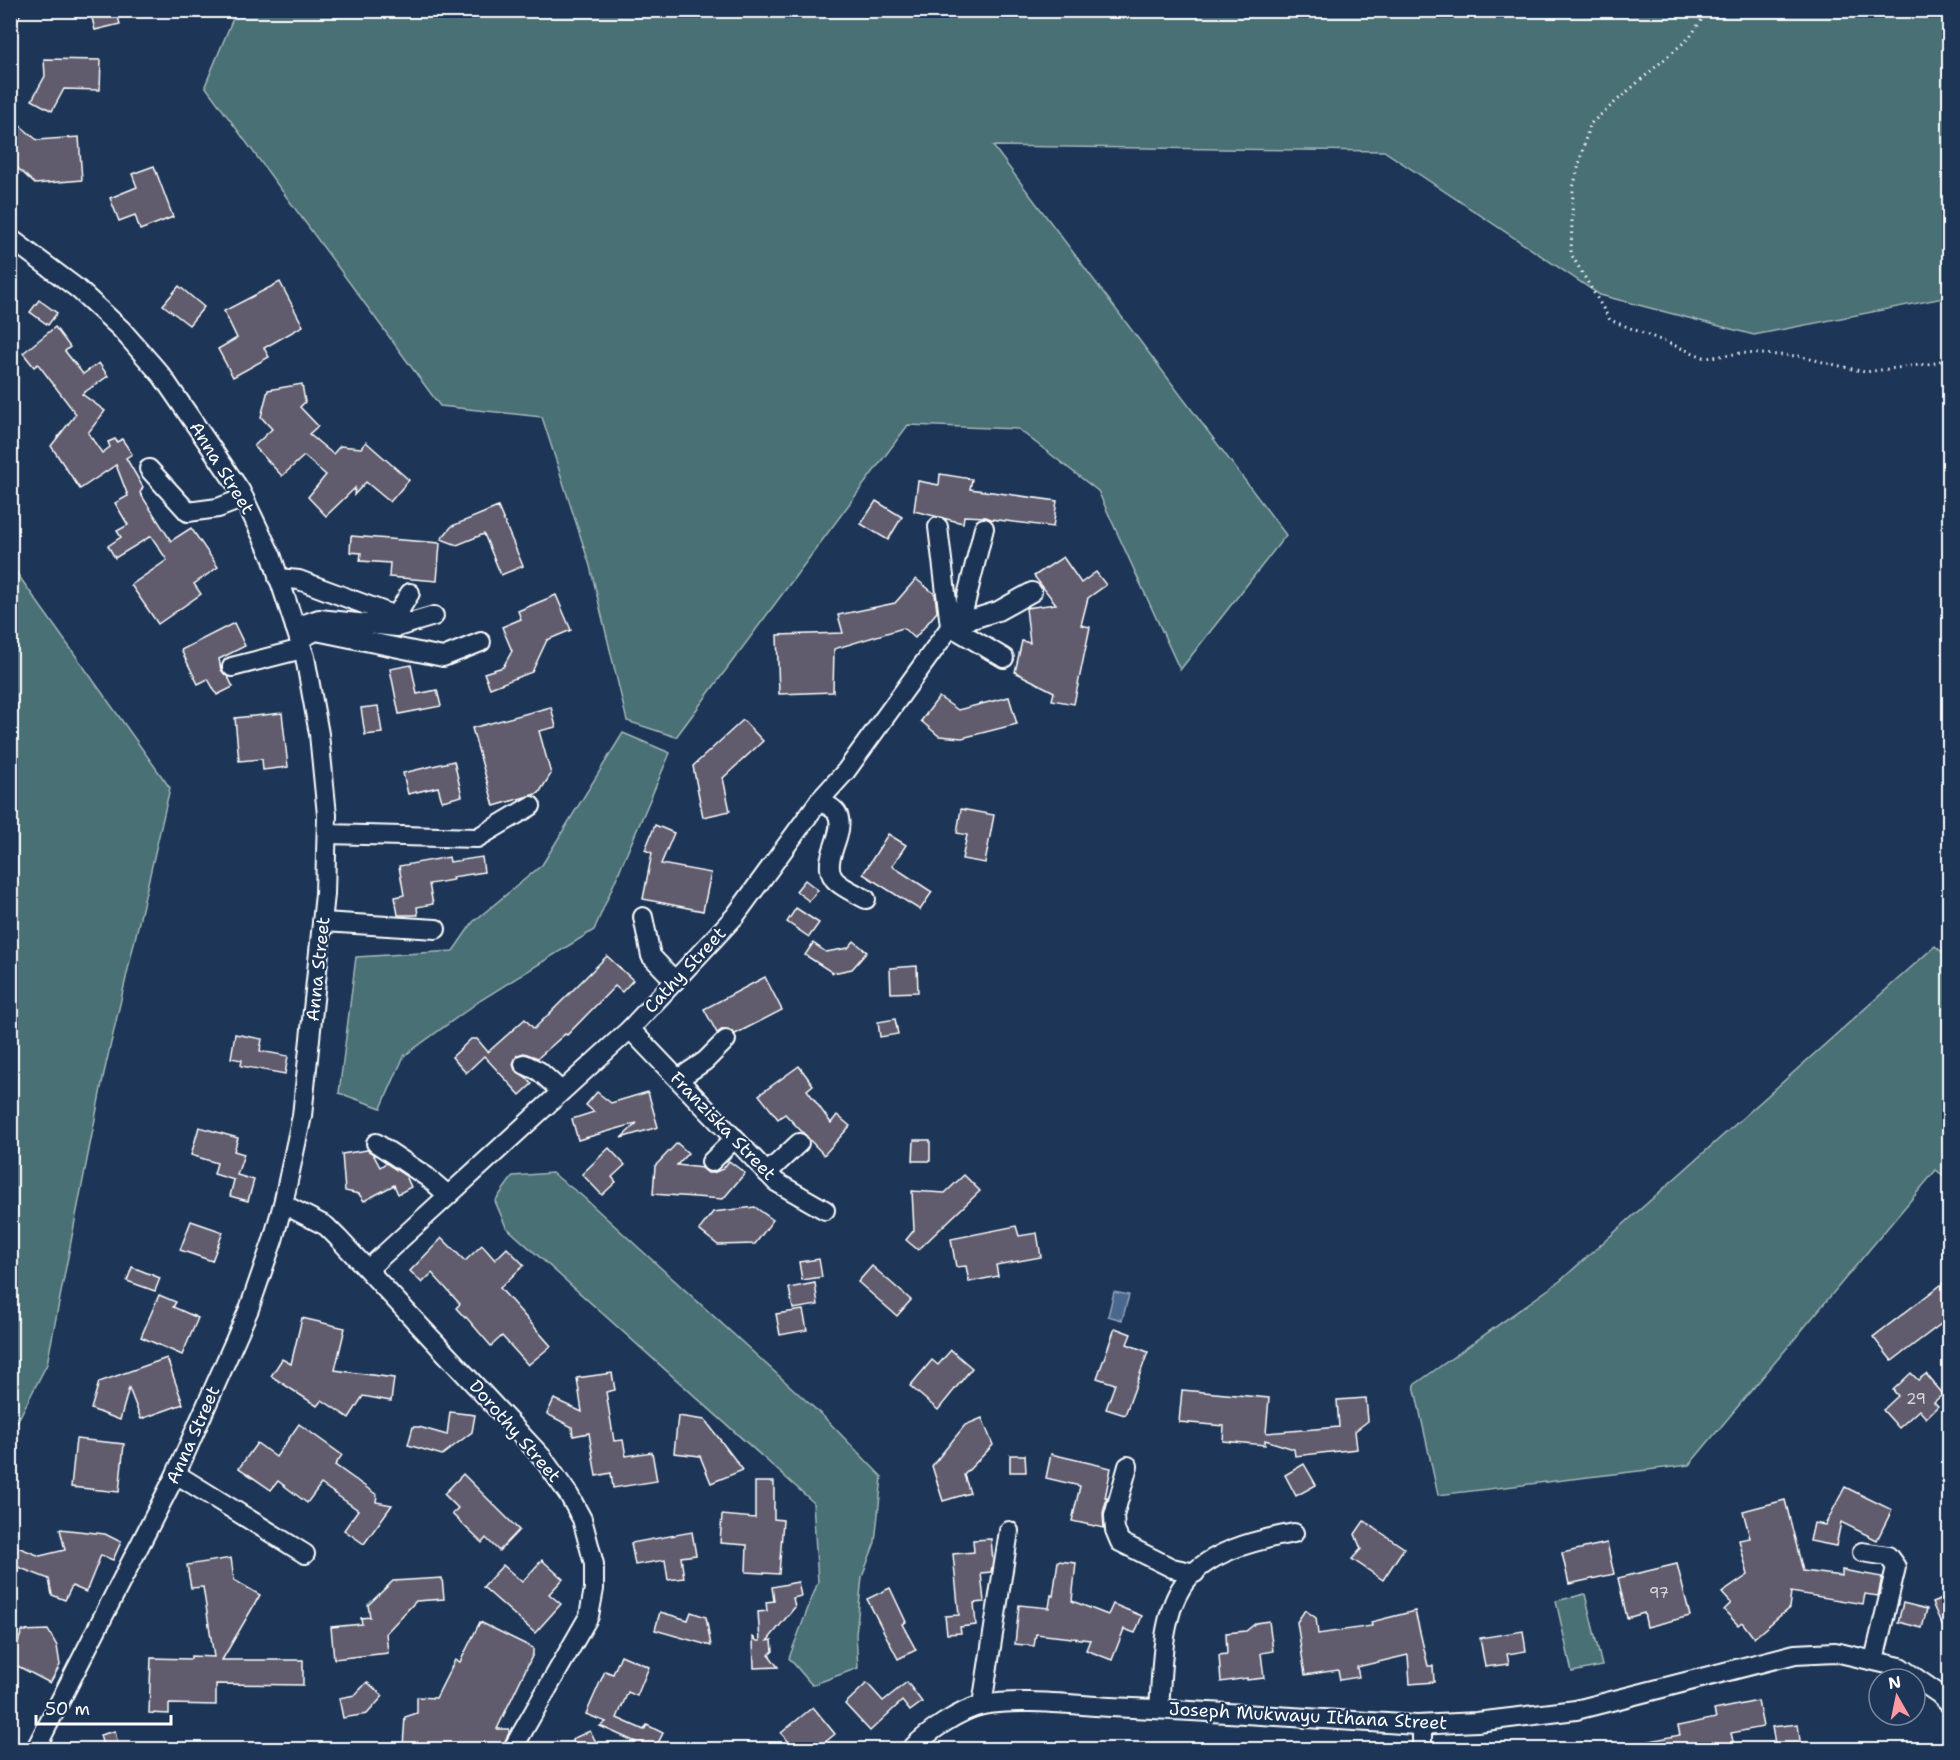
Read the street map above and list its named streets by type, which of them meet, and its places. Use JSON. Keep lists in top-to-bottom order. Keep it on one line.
{"streets":{"street":["Anna Street","Cathy Street","Franziska Street","Dorothy Street","Joseph Mukwayu Ithana Street"]},"crossings":[["Anna Street","Dorothy Street"],["Cathy Street","Franziska Street"],["Cathy Street","Dorothy Street"]],"house_numbers":["29","97"],"scale_bar":"50 m","north":"top"}
